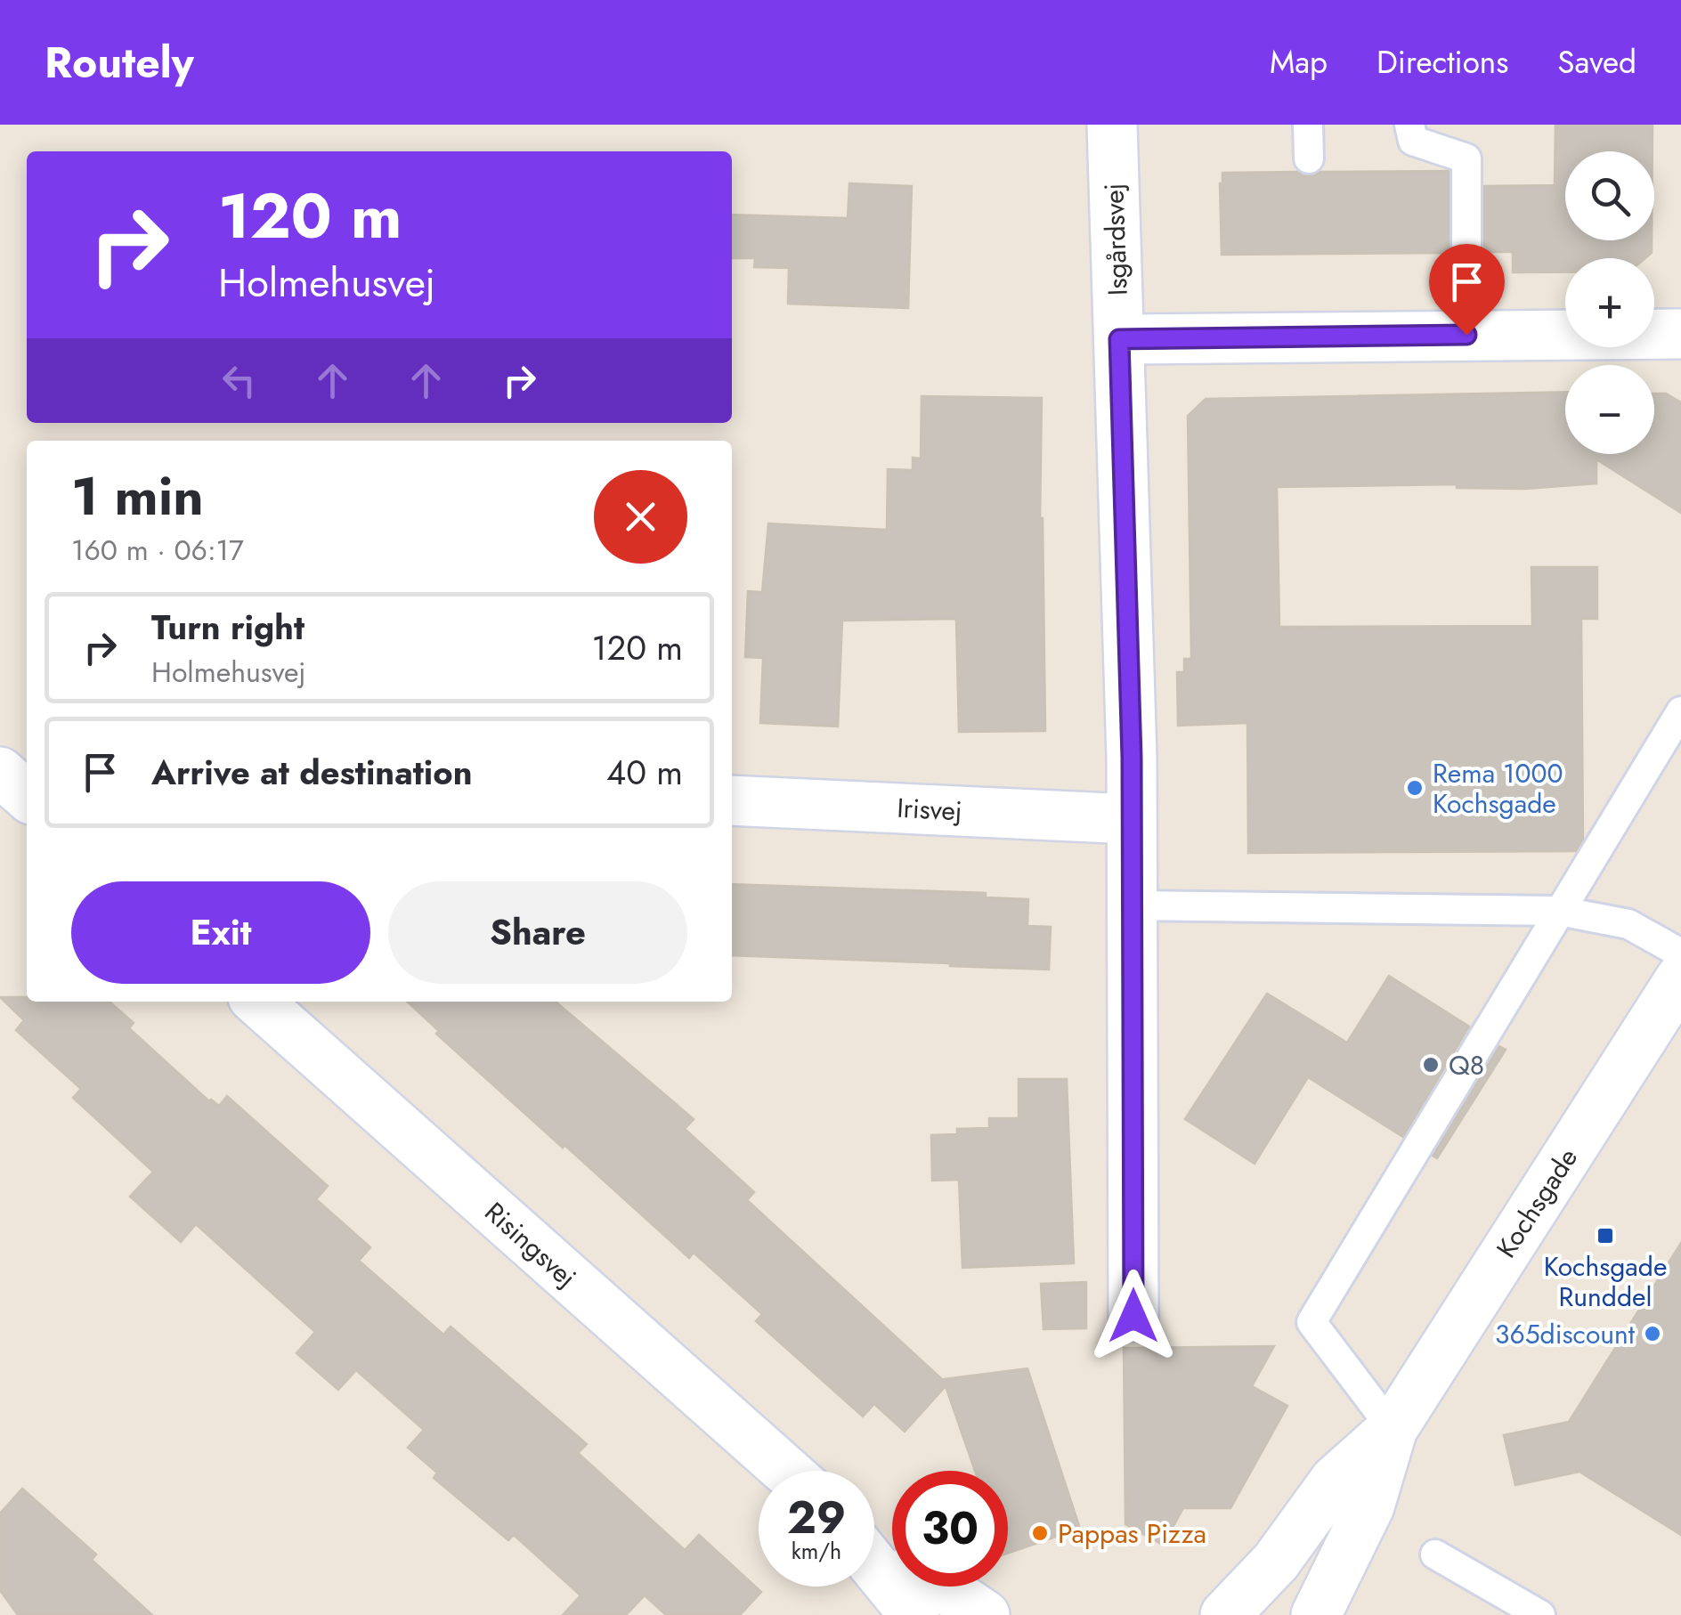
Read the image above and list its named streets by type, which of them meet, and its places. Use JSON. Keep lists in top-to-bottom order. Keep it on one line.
{"streets":{"street":["Isgårdsvej","Irisvej","Kochsgade","Risingsvej"]},"crossings":[["Isgårdsvej","Irisvej"]],"places":{"other":["Rema 1000 Kochsgade","Q8","365discount","Pappas Pizza"],"transit":["Kochsgade Runddel"]},"page":{"header":"Routely","nav":["Map","Directions","Saved"],"map_buttons":["+","−"],"turn":["120 m","Holmehusvej"],"heading":["1 min","160 m · 06:17"],"list":[{"name":"Turn right","note":"Holmehusvej","value":"120 m"},{"name":"Arrive at destination","value":"40 m"}],"buttons":["Exit","Share"],"speed":"29 km/h","limit":"30"}}
